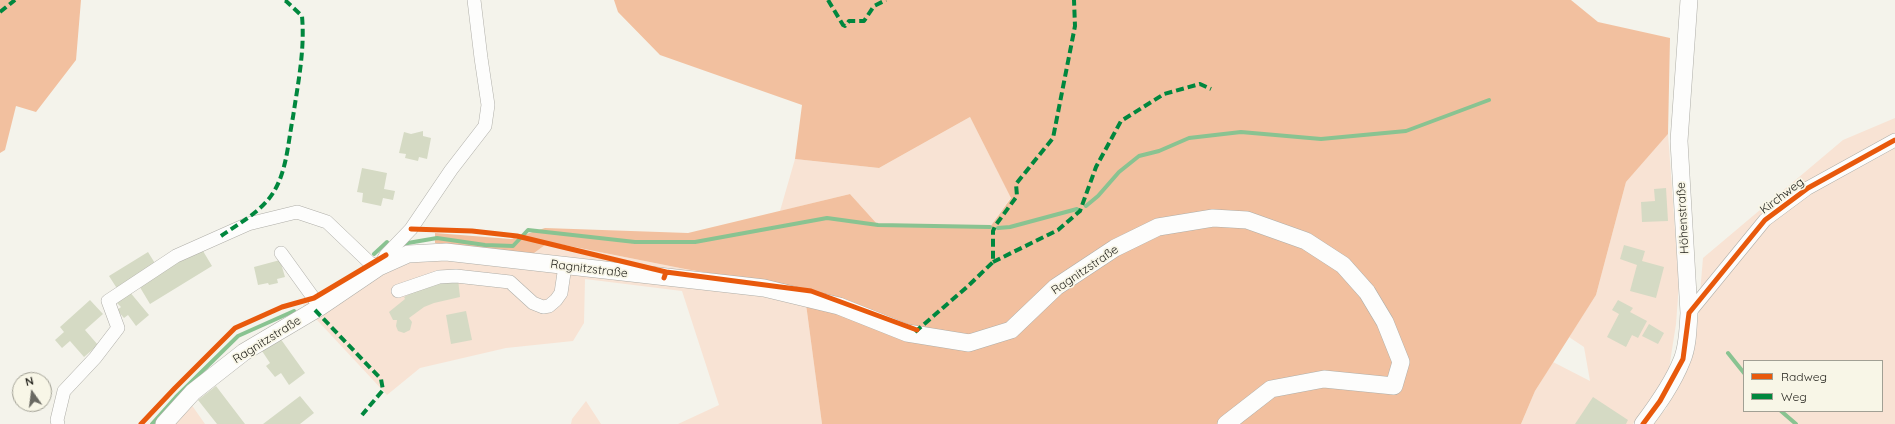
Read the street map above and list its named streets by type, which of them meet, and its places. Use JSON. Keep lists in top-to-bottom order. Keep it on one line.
{"streets":{"main road":["Höhenstraße","Ragnitzstraße"],"street":["Kirchweg"]},"crossings":[["Kirchweg","Höhenstraße"]],"legend":["Radweg","Weg"],"north":"top"}
